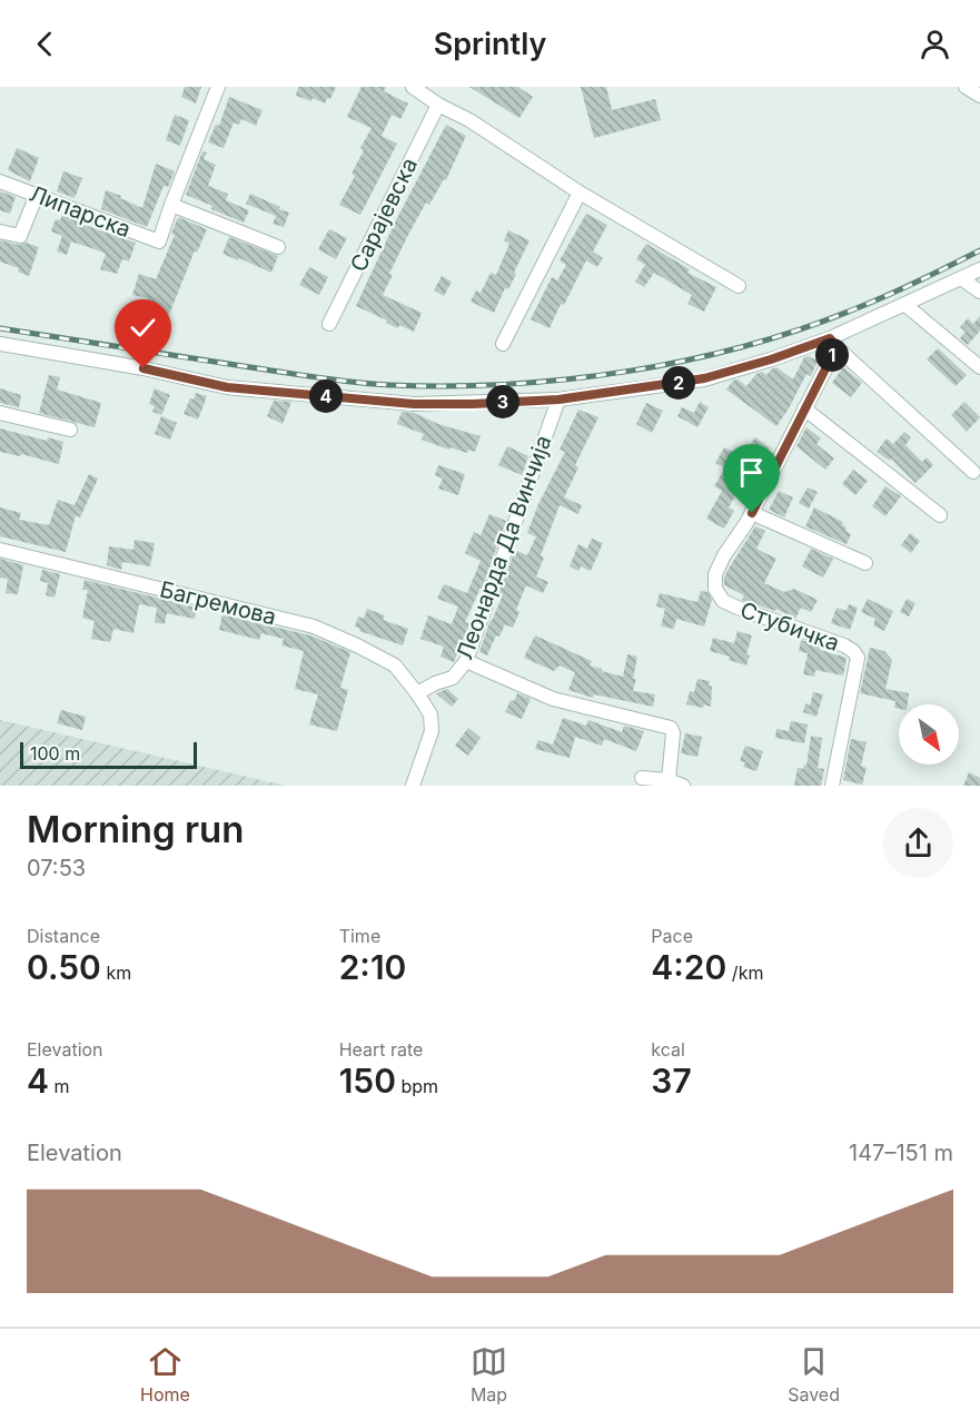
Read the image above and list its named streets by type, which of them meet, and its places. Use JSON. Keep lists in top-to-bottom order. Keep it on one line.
{"streets":{"street":["Липарска","Сарајевска","Леонарда Да Винчија","Багремова","Стубичка"]},"crossings":[["Леонарда Да Винчија","Багремова"]],"scale_bar":"100 m","north":"bottom right","page":{"header":"Sprintly","pins":["1","2","4","3"],"scale":"100 m","heading":["Morning run","07:53"],"stats":[["Distance","0.50 km"],["Time","2:10"],["Pace","4:20 /km"],["Elevation","4 m"],["Heart rate","150 bpm"],["kcal","37"]],"chart":["Elevation","147–151 m"],"tabs":["Home","Map","Saved"]}}
